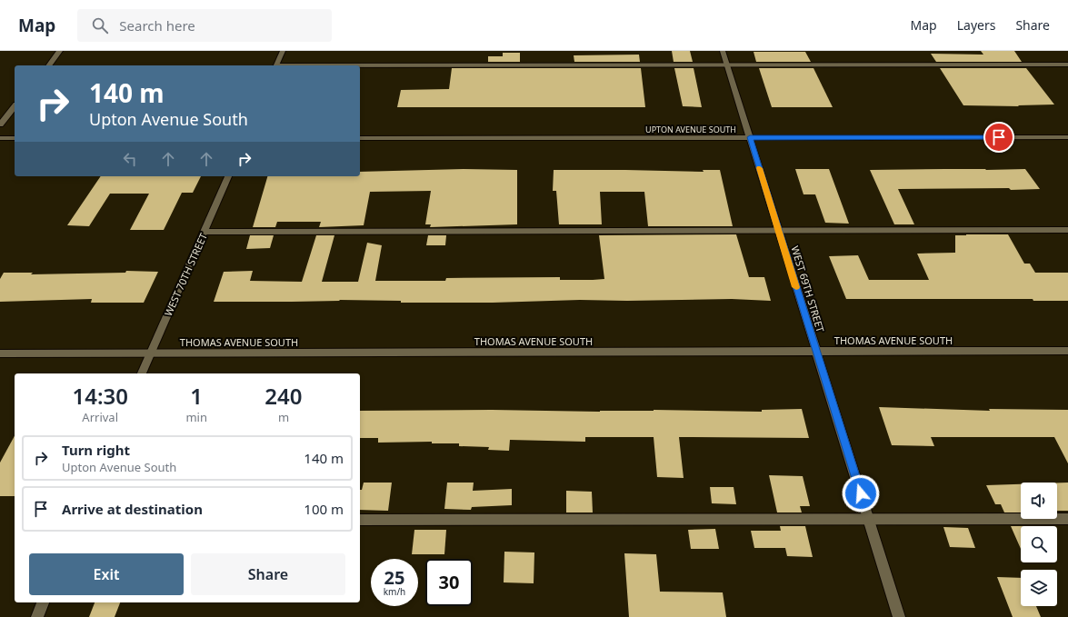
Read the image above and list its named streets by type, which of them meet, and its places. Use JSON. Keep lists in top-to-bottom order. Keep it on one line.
{"streets":{"street":["UPTON AVENUE SOUTH","WEST 70TH STREET","WEST 69TH STREET","THOMAS AVENUE SOUTH"]},"crossings":[["UPTON AVENUE SOUTH","WEST 69TH STREET"],["WEST 70TH STREET","THOMAS AVENUE SOUTH"],["WEST 69TH STREET","THOMAS AVENUE SOUTH"]],"page":{"header":"Map","search":"Search here","nav":["Map","Layers","Share"],"turn":["140 m","Upton Avenue South"],"eta":["14:30","Arrival","1","min","240","m"],"list":[{"name":"Turn right","note":"Upton Avenue South","value":"140 m"},{"name":"Arrive at destination","value":"100 m"}],"buttons":["Exit","Share"],"speed":"25 km/h","limit":"30"}}
